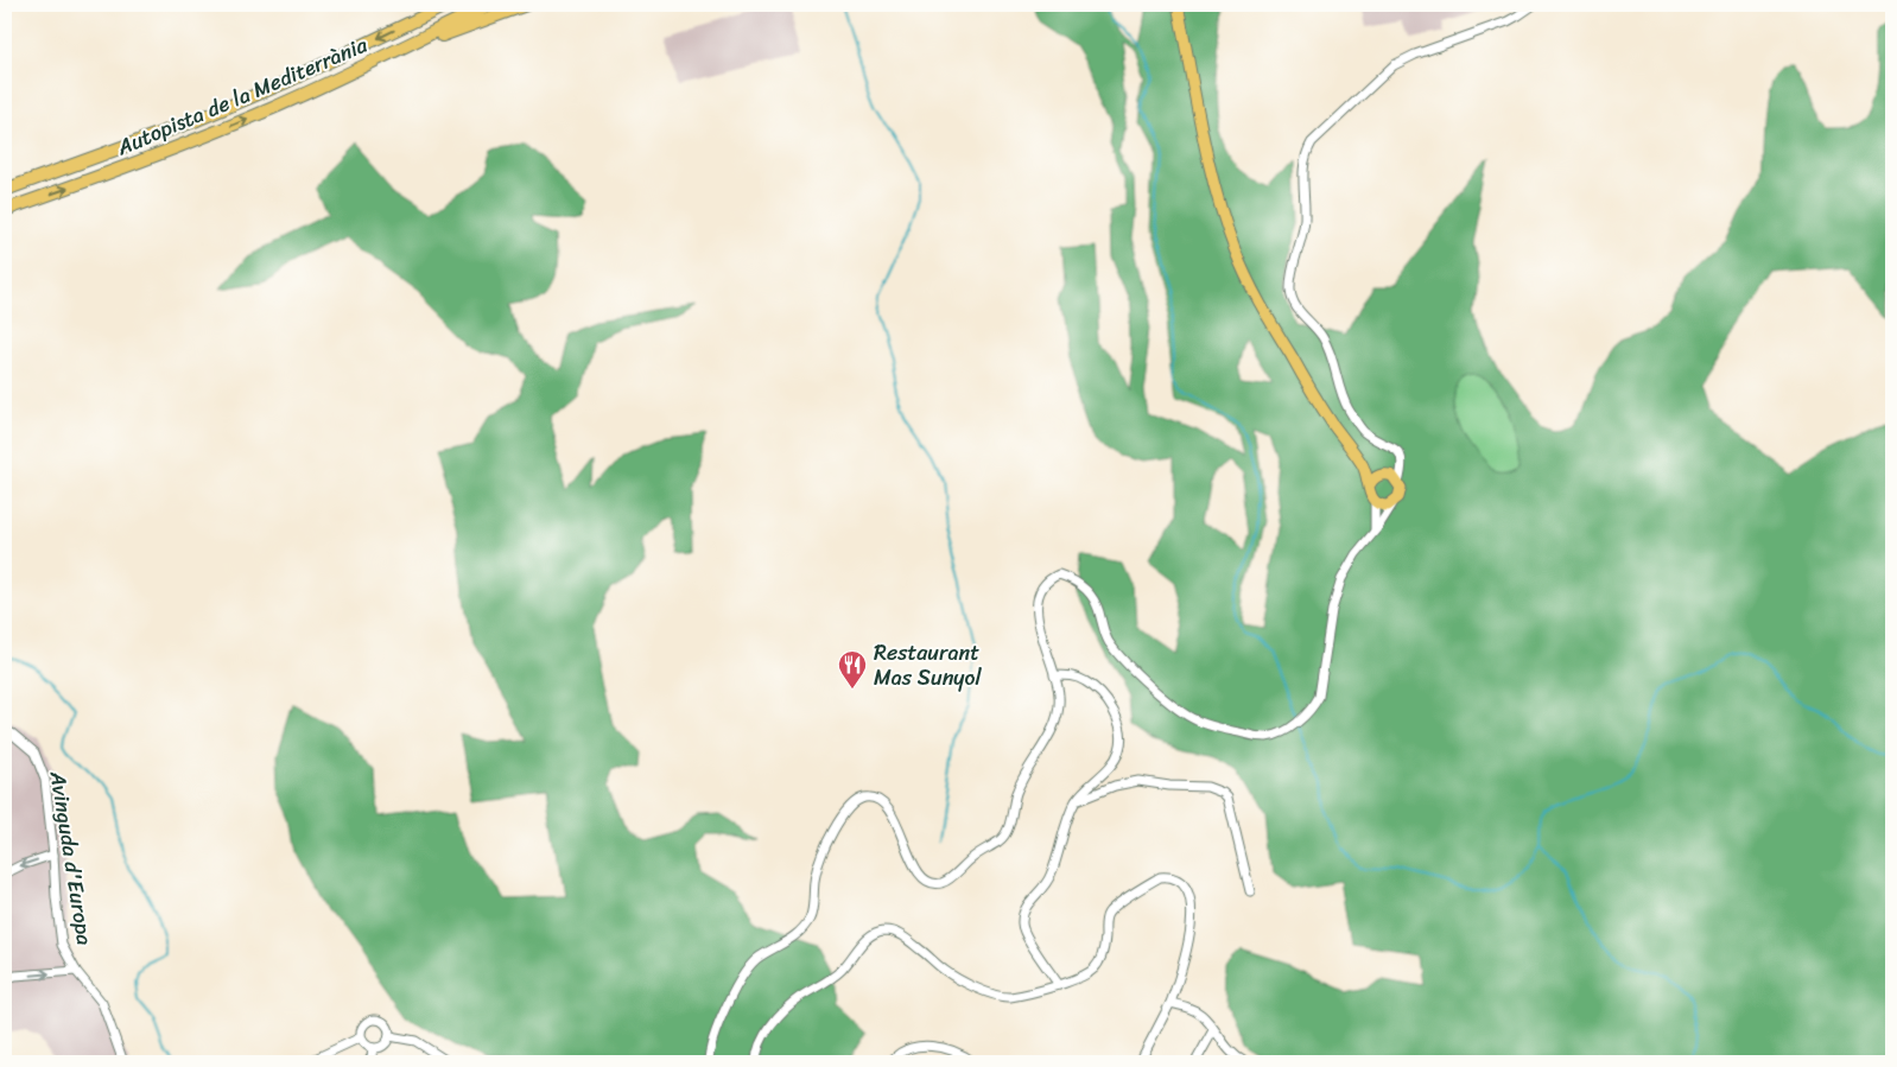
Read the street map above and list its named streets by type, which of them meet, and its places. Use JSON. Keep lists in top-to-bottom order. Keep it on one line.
{"streets":{"highway":["Autopista de la Mediterrània"],"street":["Avinguda d'Europa"]},"places":{"restaurant":["Restaurant Mas Sunyol"]}}
